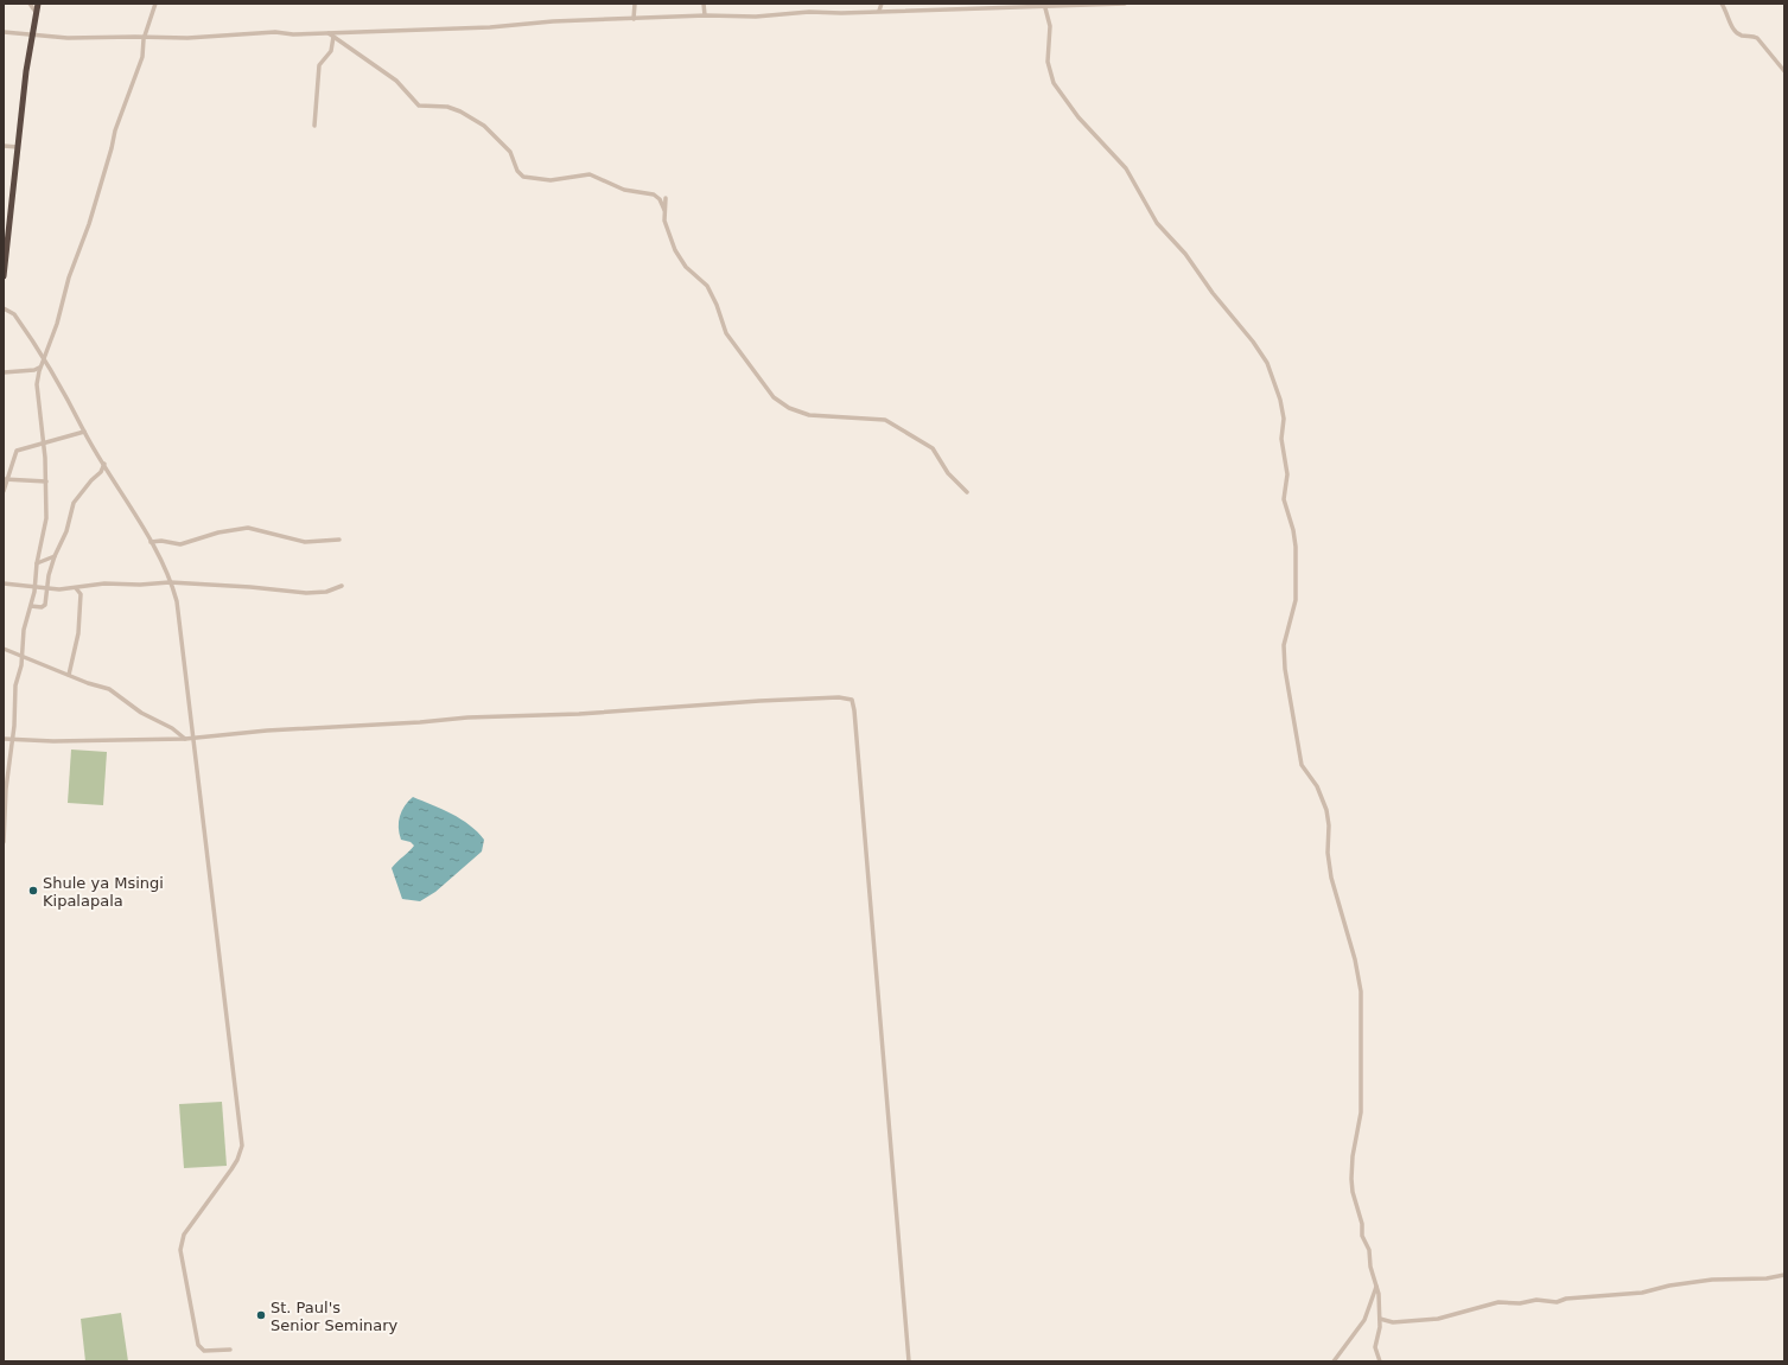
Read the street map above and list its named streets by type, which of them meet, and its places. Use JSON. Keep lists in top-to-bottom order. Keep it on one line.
{"places":["Shule ya Msingi Kipalapala","St. Paul's Senior Seminary"]}
